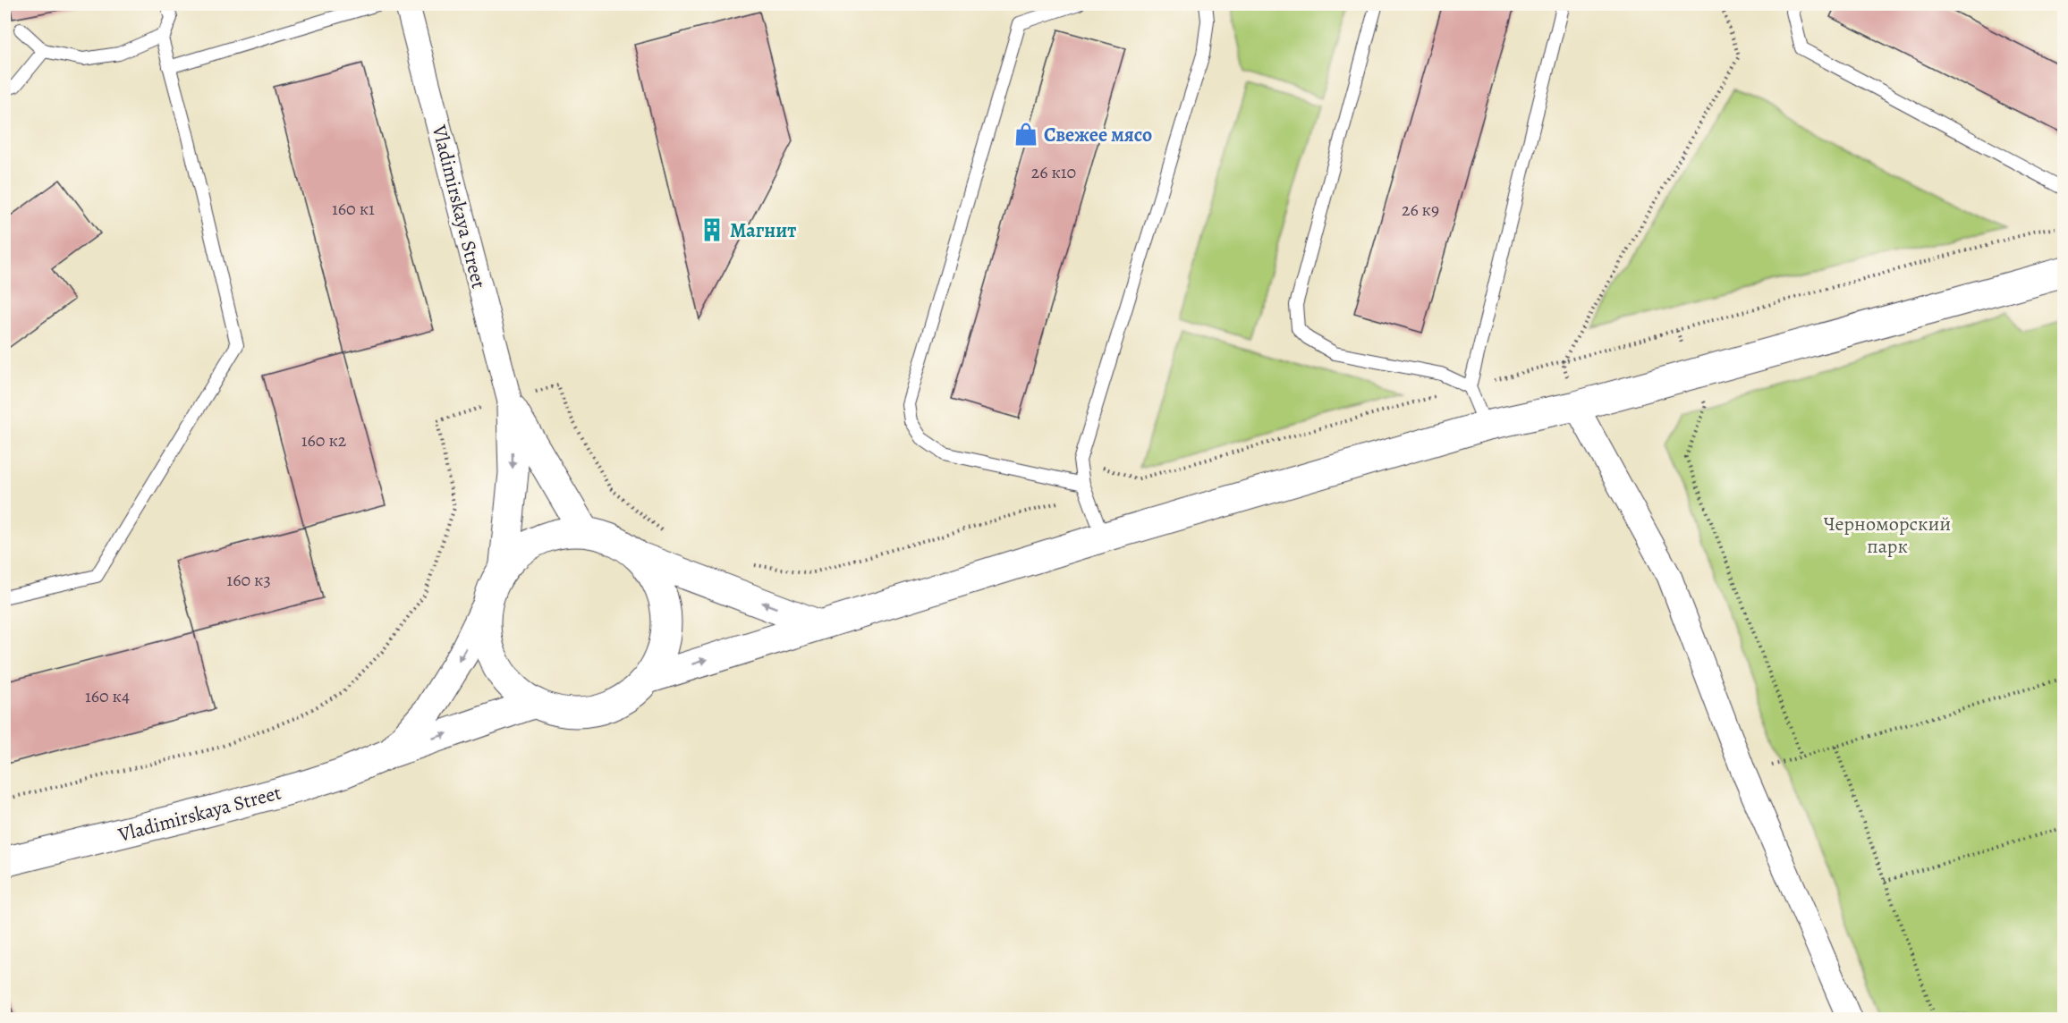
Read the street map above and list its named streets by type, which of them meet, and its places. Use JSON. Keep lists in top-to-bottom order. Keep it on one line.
{"streets":{"street":["Vladimirskaya Street"]},"parks":["Черноморский парк"],"places":{"shop":["Свежее мясо"],"building":["Магнит"]},"house_numbers":["26 к10","160 к1","26 к9","160 к2","160 к3","160 к4"]}
